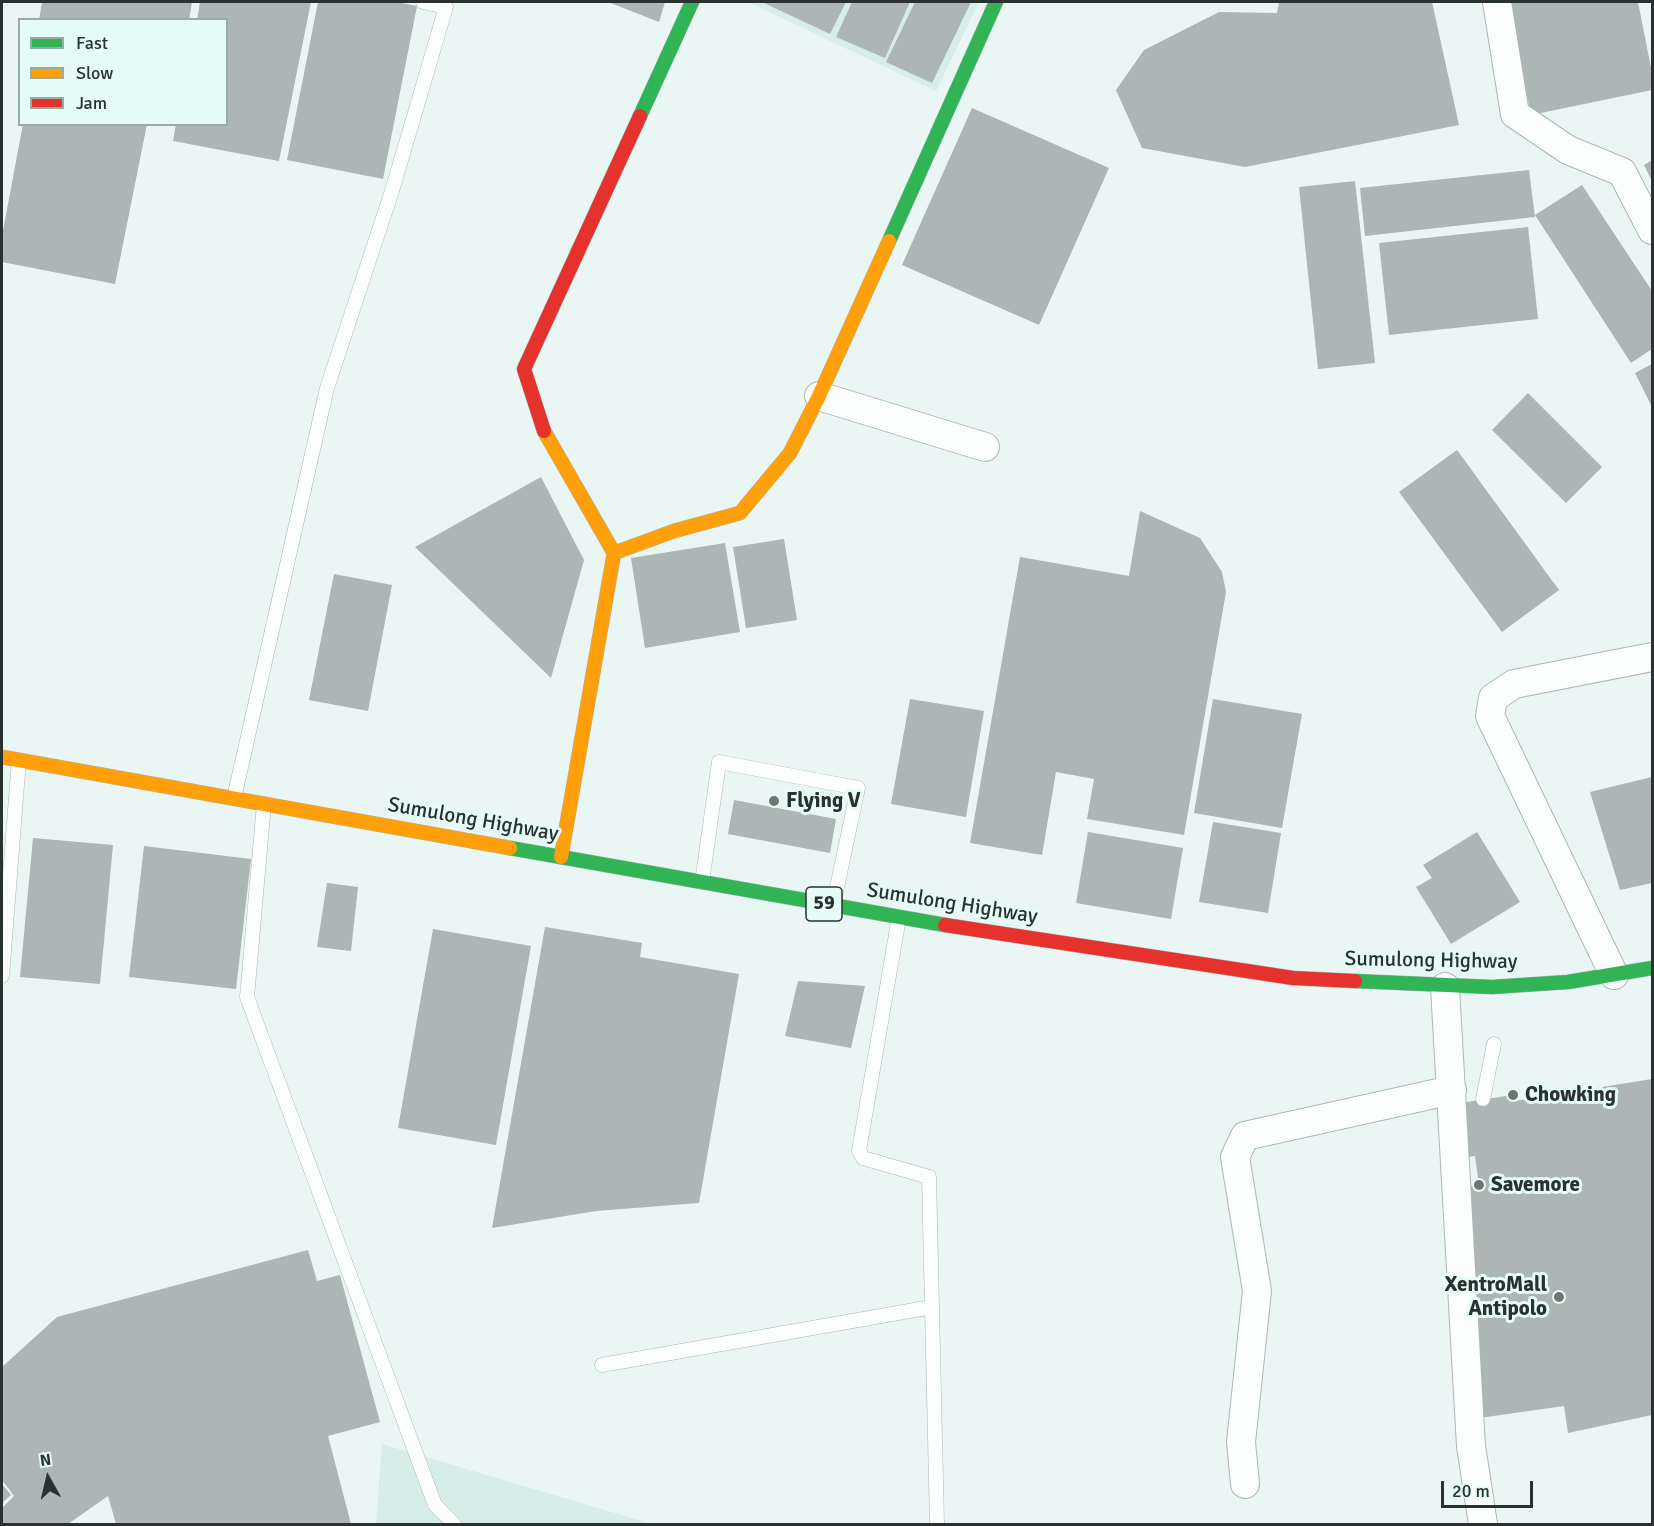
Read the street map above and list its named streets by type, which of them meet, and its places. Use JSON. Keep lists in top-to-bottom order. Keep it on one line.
{"streets":{"main road":["Sumulong Highway","59"]},"places":["Flying V","Chowking","Savemore","XentroMall Antipolo"],"legend":["Fast","Slow","Jam"],"scale_bar":"20 m","north":"top"}
